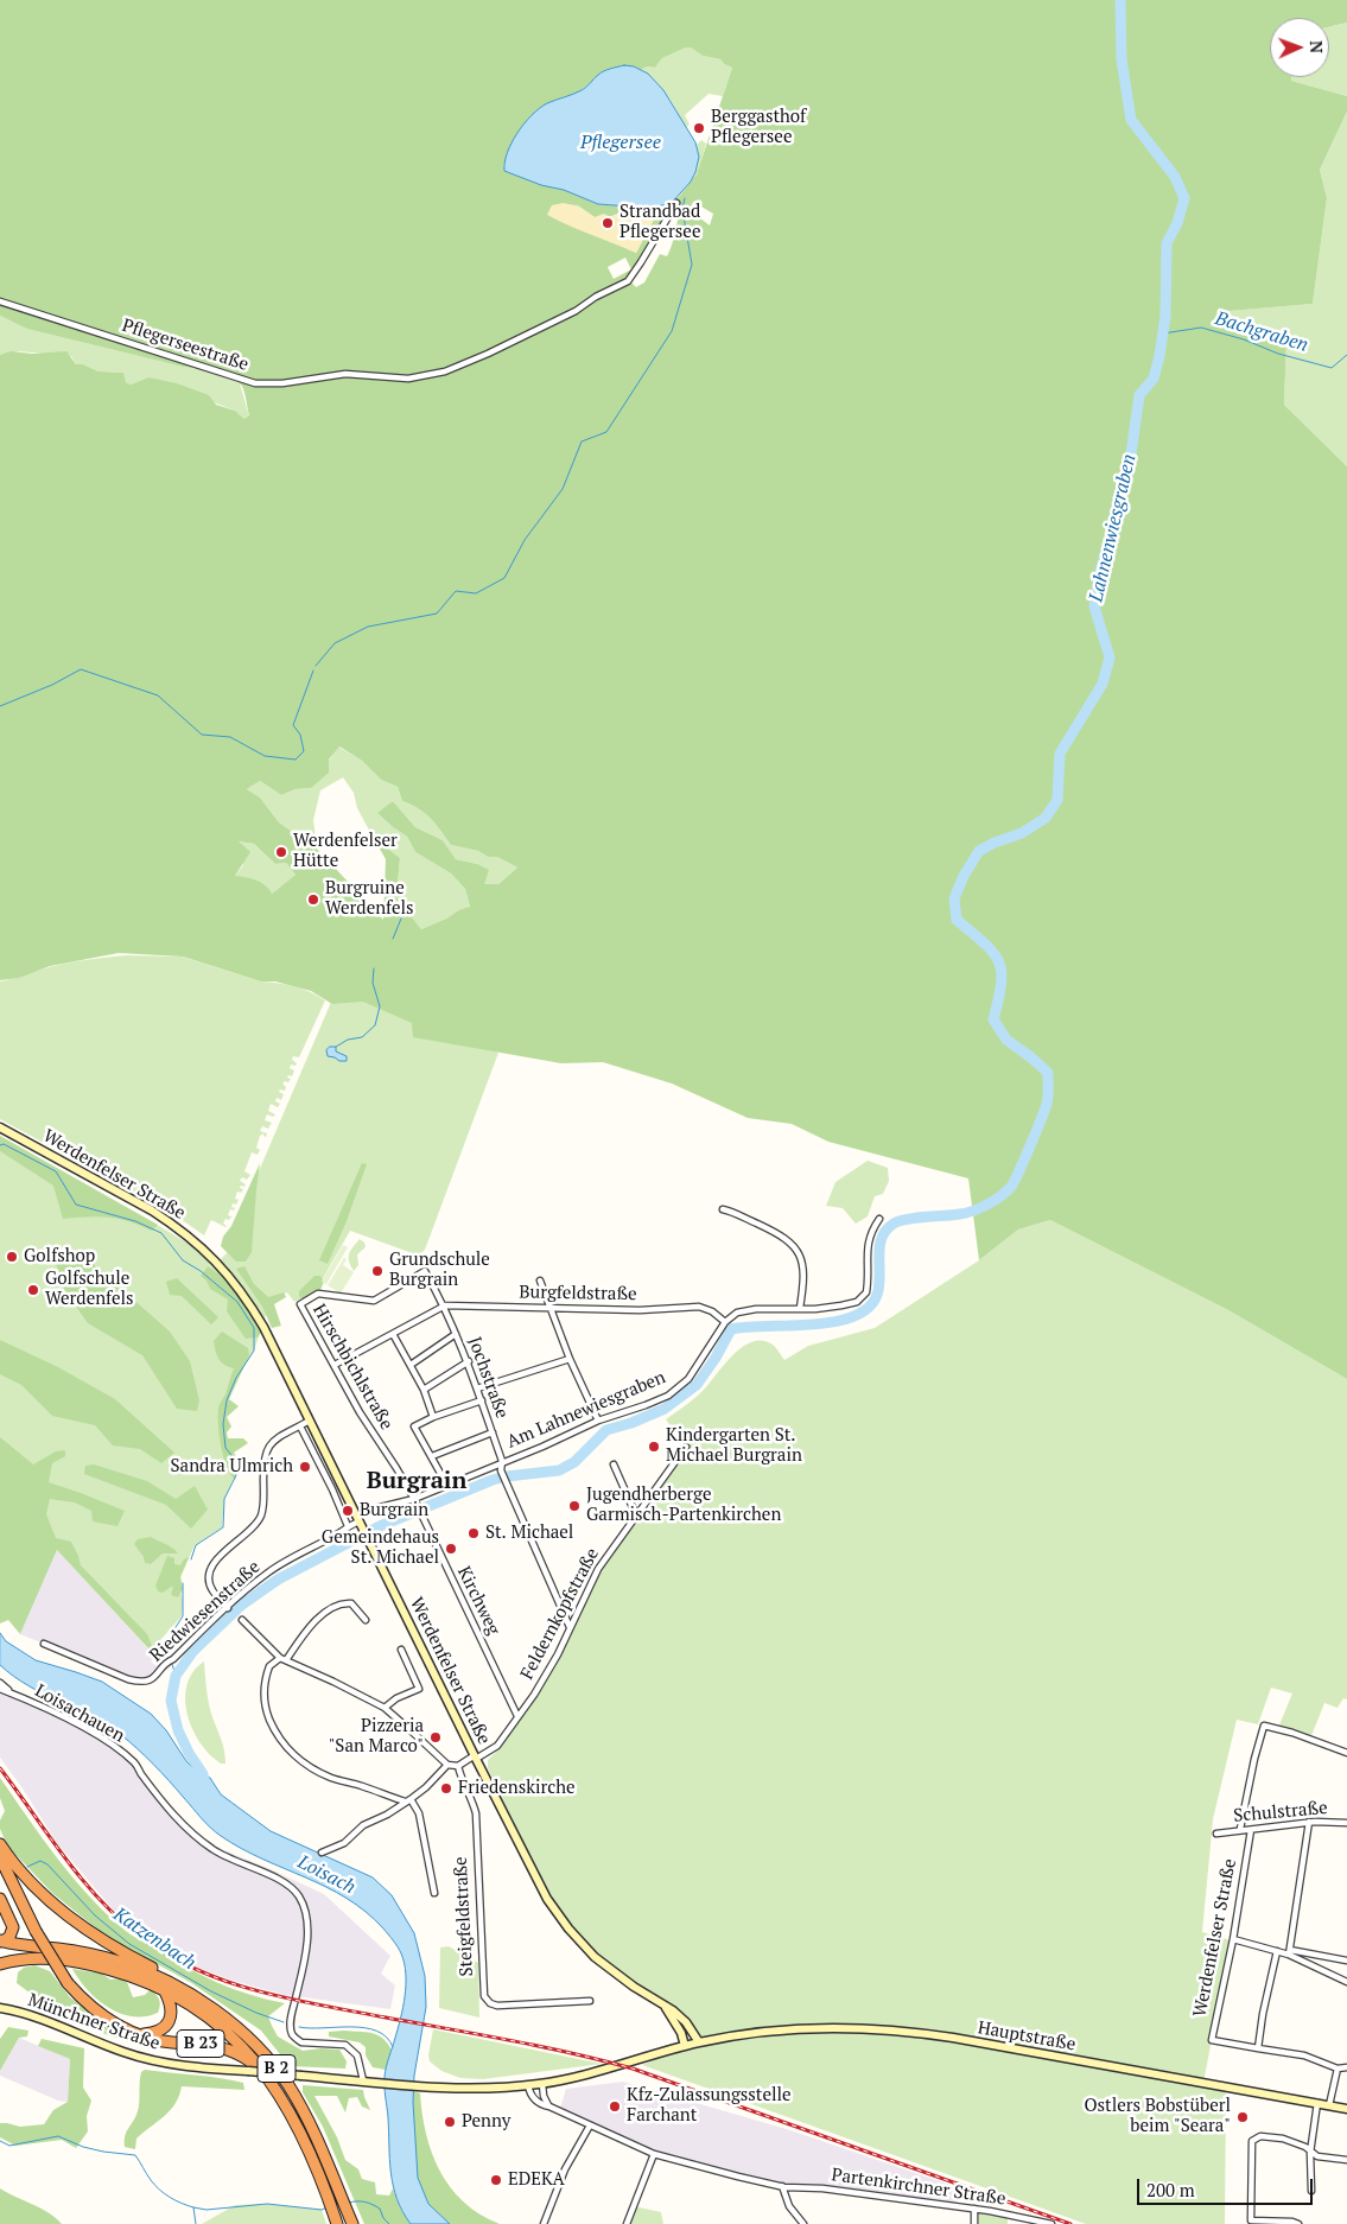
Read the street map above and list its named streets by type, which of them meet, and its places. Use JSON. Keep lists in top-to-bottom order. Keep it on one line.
{"streets":{"highway":["B 23","B 2"],"street":["Pflegerseestraße","Werdenfelser Straße","Burgfeldstraße","Hirschbichlstraße","Jochstraße","Am Lahnewiesgraben","Kirchweg","Riedwiesenstraße","Feldernkopfstraße","Loisachauen","Schulstraße","Steigfeldstraße","Münchner Straße","Hauptstraße","Partenkirchner Straße"]},"crossings":[["Werdenfelser Straße","Am Lahnewiesgraben"],["Werdenfelser Straße","Riedwiesenstraße"],["Werdenfelser Straße","Feldernkopfstraße"],["Werdenfelser Straße","Schulstraße"],["Werdenfelser Straße","Hauptstraße"],["Burgfeldstraße","Jochstraße"],["Burgfeldstraße","Am Lahnewiesgraben"],["Hirschbichlstraße","Jochstraße"],["Hirschbichlstraße","Am Lahnewiesgraben"],["Hirschbichlstraße","Kirchweg"],["Jochstraße","Am Lahnewiesgraben"],["Jochstraße","Feldernkopfstraße"],["Am Lahnewiesgraben","Kirchweg"],["Am Lahnewiesgraben","Riedwiesenstraße"],["Kirchweg","Feldernkopfstraße"],["Feldernkopfstraße","Steigfeldstraße"],["Loisachauen","Münchner Straße"],["Münchner Straße","Hauptstraße"],["Münchner Straße","Partenkirchner Straße"],["Hauptstraße","Partenkirchner Straße"],["B 23","B 2"]],"districts":["Burgrain"],"water":["Pflegersee","Bachgraben","Lahnenwiesgraben","Loisach","Katzenbach"],"places":["Berggasthof Pflegersee","Strandbad Pflegersee","Werdenfelser Hütte","Burgruine Werdenfels","Golfshop","Grundschule Burgrain","Golfschule Werdenfels","Kindergarten St. Michael Burgrain","Sandra Ulmrich","Jugendherberge Garmisch-Partenkirchen","Burgrain","St. Michael","Gemeindehaus St. Michael","Pizzeria \"San Marco\"","Friedenskirche","Kfz-Zulassungsstelle Farchant","Ostlers Bobstüberl beim \"Seara\"","Penny","EDEKA"],"scale_bar":"200 m","north":"right"}
